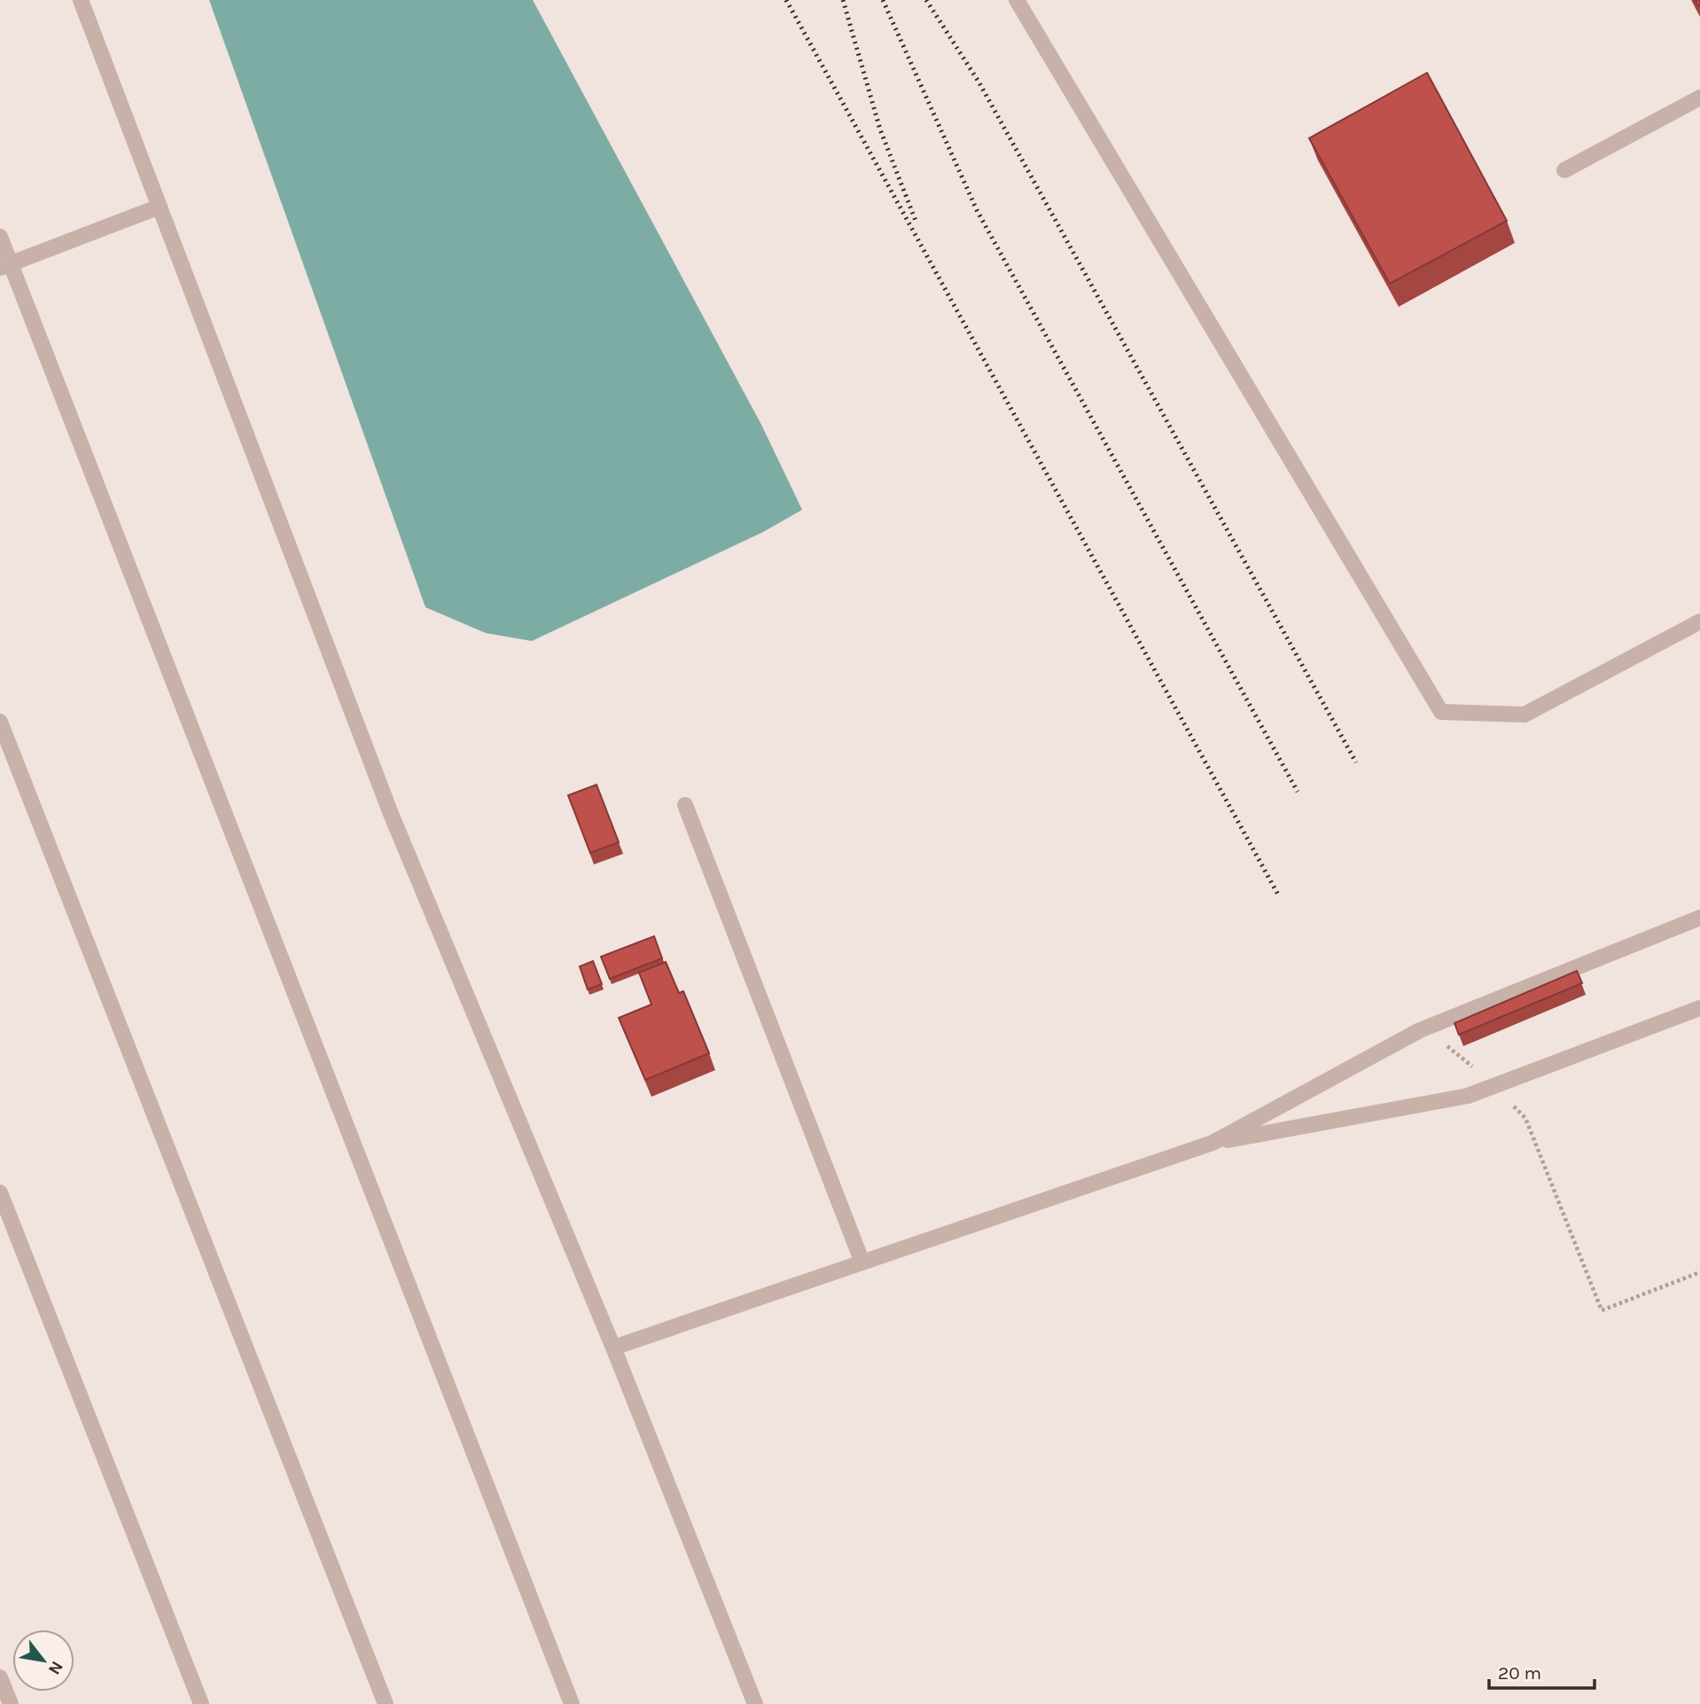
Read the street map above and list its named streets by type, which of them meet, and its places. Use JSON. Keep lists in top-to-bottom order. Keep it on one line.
{"scale_bar":"20 m","north":"bottom right"}
